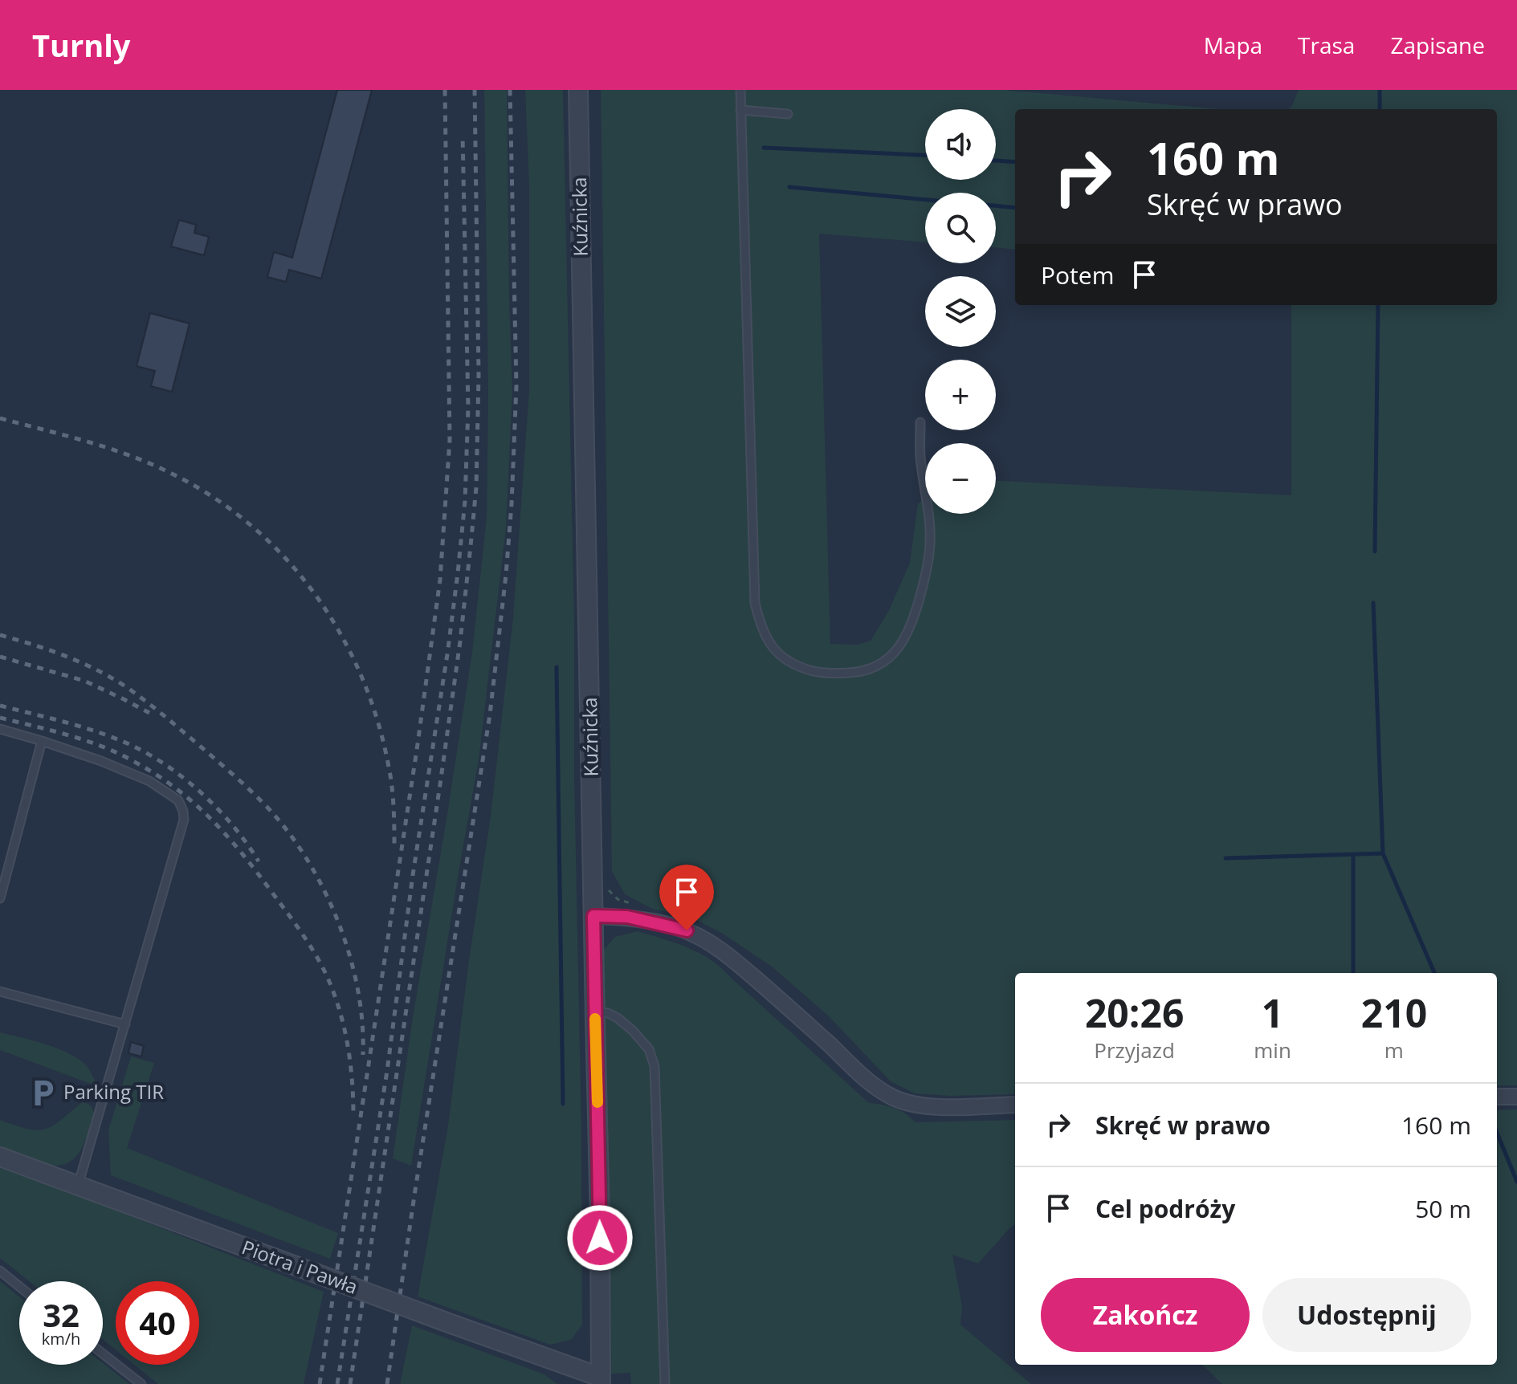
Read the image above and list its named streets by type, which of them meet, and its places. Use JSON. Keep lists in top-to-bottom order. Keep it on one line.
{"streets":{"street":["Kuźnicka","Piotra i Pawła"]},"crossings":[["Kuźnicka","Piotra i Pawła"]],"places":{"parking":["Parking TIR"]},"page":{"header":"Turnly","nav":["Mapa","Trasa","Zapisane"],"map_buttons":["+","−"],"turn":["160 m","Skręć w prawo"],"then":"Potem","eta":["20:26","Przyjazd","1","min","210","m"],"list":[{"name":"Skręć w prawo","value":"160 m"},{"name":"Cel podróży","value":"50 m"}],"buttons":["Zakończ","Udostępnij"],"speed":"32 km/h","limit":"40"}}
